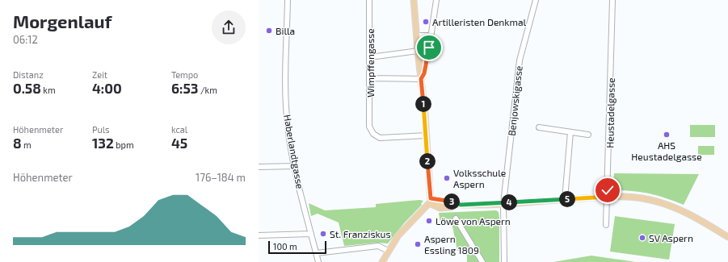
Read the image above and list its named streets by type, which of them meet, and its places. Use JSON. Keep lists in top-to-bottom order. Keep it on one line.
{"streets":{"street":["Wimpffengasse","Benjowskigasse","Heustadelgasse","Haberlandtgasse"]},"places":["Artilleristen Denkmal","Billa","AHS Heustadelgasse","Volksschule Aspern","Löwe von Aspern","St. Franziskus","SV Aspern","Aspern Essling 1809"],"scale_bar":"100 m","page":{"heading":["Morgenlauf","06:12"],"stats":[["Distanz","0.58 km"],["Zeit","4:00"],["Tempo","6:53 /km"],["Höhenmeter","8 m"],["Puls","132 bpm"],["kcal","45"]],"pins":["1","2","5","3","4"],"chart":["Höhenmeter","176–184 m"],"scale":"100 m"}}
